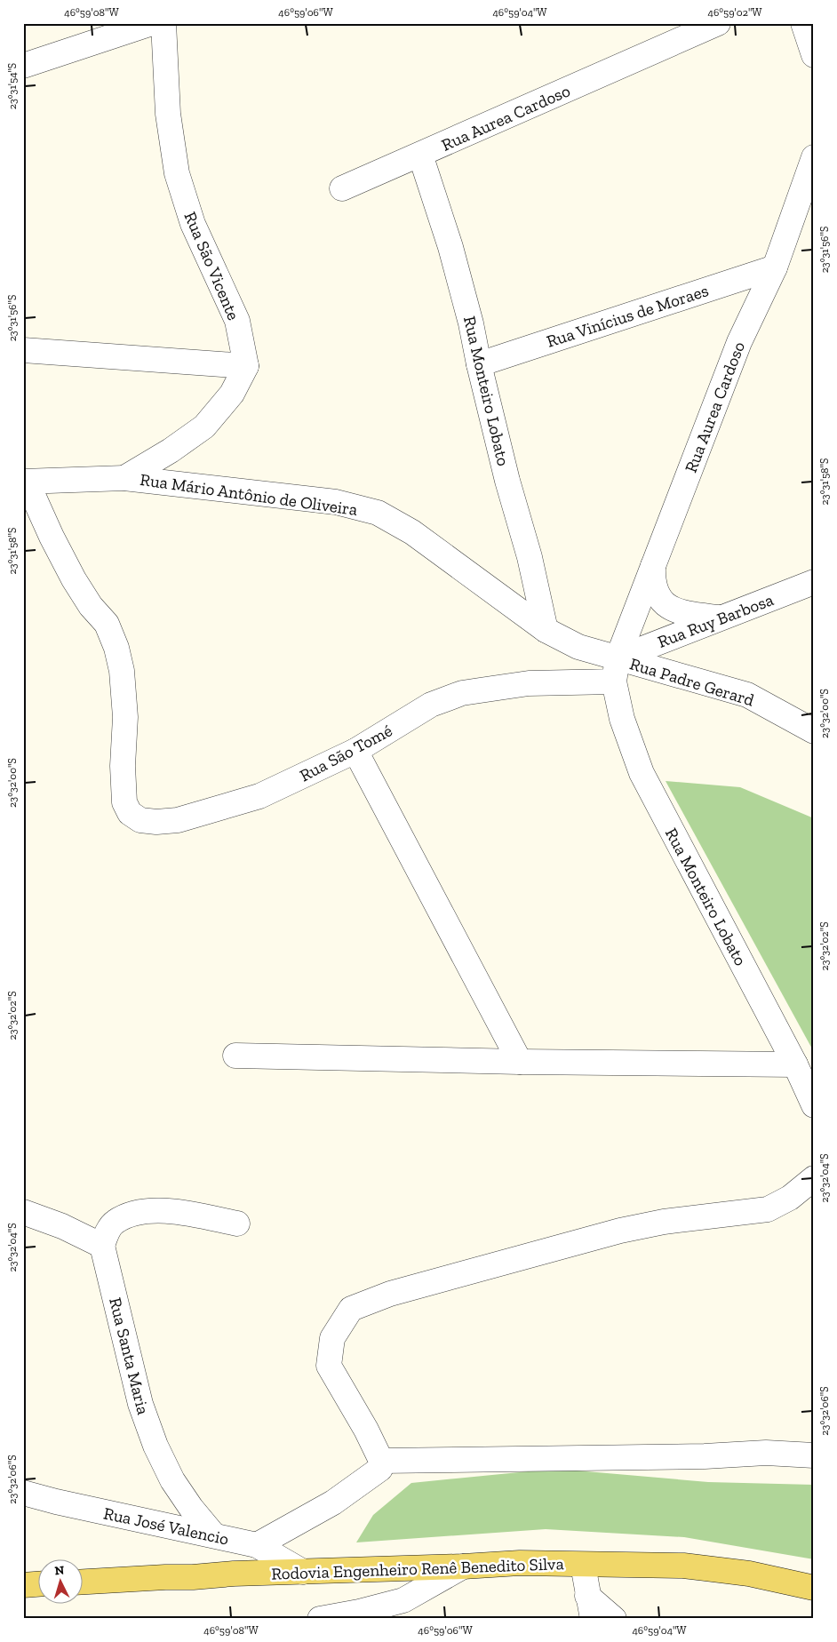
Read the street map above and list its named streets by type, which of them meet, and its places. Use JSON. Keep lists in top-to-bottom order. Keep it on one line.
{"streets":{"main road":["Rodovia Engenheiro Renê Benedito Silva"],"street":["Rua Aurea Cardoso","Rua São Vicente","Rua Vinícius de Moraes","Rua Monteiro Lobato","Rua Mário Antônio de Oliveira","Rua Ruy Barbosa","Rua Padre Gerard","Rua São Tomé","Rua Santa Maria","Rua José Valencio"]},"crossings":[["Rua Aurea Cardoso","Rua Vinícius de Moraes"],["Rua Aurea Cardoso","Rua Monteiro Lobato"],["Rua Aurea Cardoso","Rua Mário Antônio de Oliveira"],["Rua Aurea Cardoso","Rua Ruy Barbosa"],["Rua Aurea Cardoso","Rua Padre Gerard"],["Rua Aurea Cardoso","Rua São Tomé"],["Rua Vinícius de Moraes","Rua Monteiro Lobato"],["Rua Monteiro Lobato","Rua Mário Antônio de Oliveira"],["Rua Monteiro Lobato","Rua Ruy Barbosa"],["Rua Monteiro Lobato","Rua Padre Gerard"],["Rua Monteiro Lobato","Rua São Tomé"],["Rua Mário Antônio de Oliveira","Rua Ruy Barbosa"],["Rua Mário Antônio de Oliveira","Rua Padre Gerard"],["Rua Mário Antônio de Oliveira","Rua São Tomé"],["Rua Ruy Barbosa","Rua Padre Gerard"],["Rua Ruy Barbosa","Rua São Tomé"],["Rua Padre Gerard","Rua São Tomé"],["Rua Santa Maria","Rua José Valencio"],["Rua José Valencio","Rodovia Engenheiro Renê Benedito Silva"]],"north":"top","coordinates":["46°59'08\"W","46°59'06\"W","46°59'04\"W","46°59'02\"W","23°31'54\"S","23°31'56\"S","23°31'58\"S","23°32'00\"S","23°32'02\"S","23°32'04\"S","23°32'06\"S"]}
